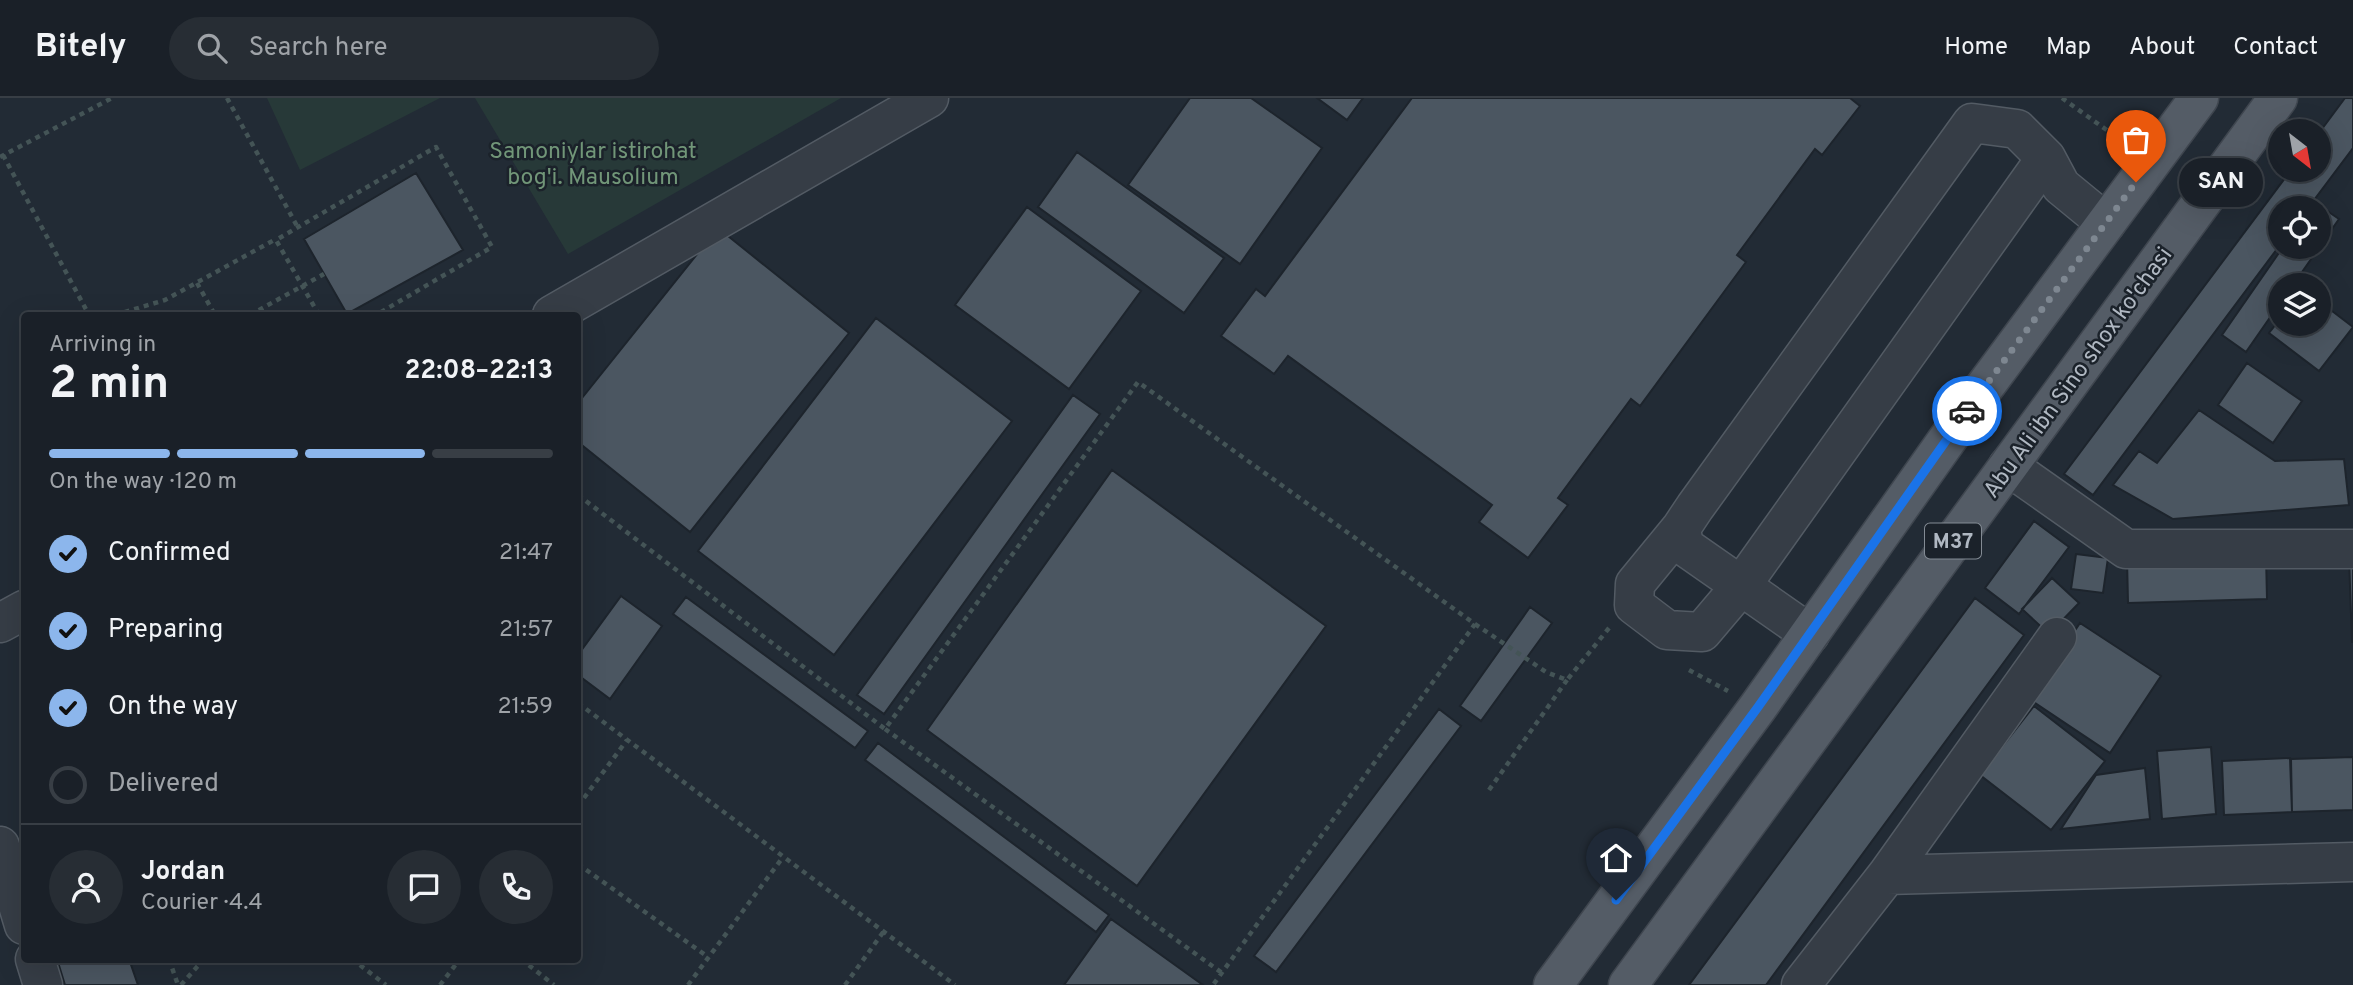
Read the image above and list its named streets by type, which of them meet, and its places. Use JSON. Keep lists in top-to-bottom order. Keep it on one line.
{"streets":{"main road":["Abu Ali ibn Sino shox ko'chasi","M37"]},"parks":["Samoniylar istirohat bog'i. Mausolium"],"places":["SAN"],"north":"bottom right","page":{"header":"Bitely","search":"Search here","nav":["Home","Map","About","Contact"],"bubble":"SAN","heading":["2 min","Arriving in","22:08–22:13"],"panel":["Jordan","Courier · 4.4"],"bar":"On the way · 120 m","list":[["Confirmed","21:47"],["Preparing","21:57"],["On the way","21:59"],"Delivered"]}}
